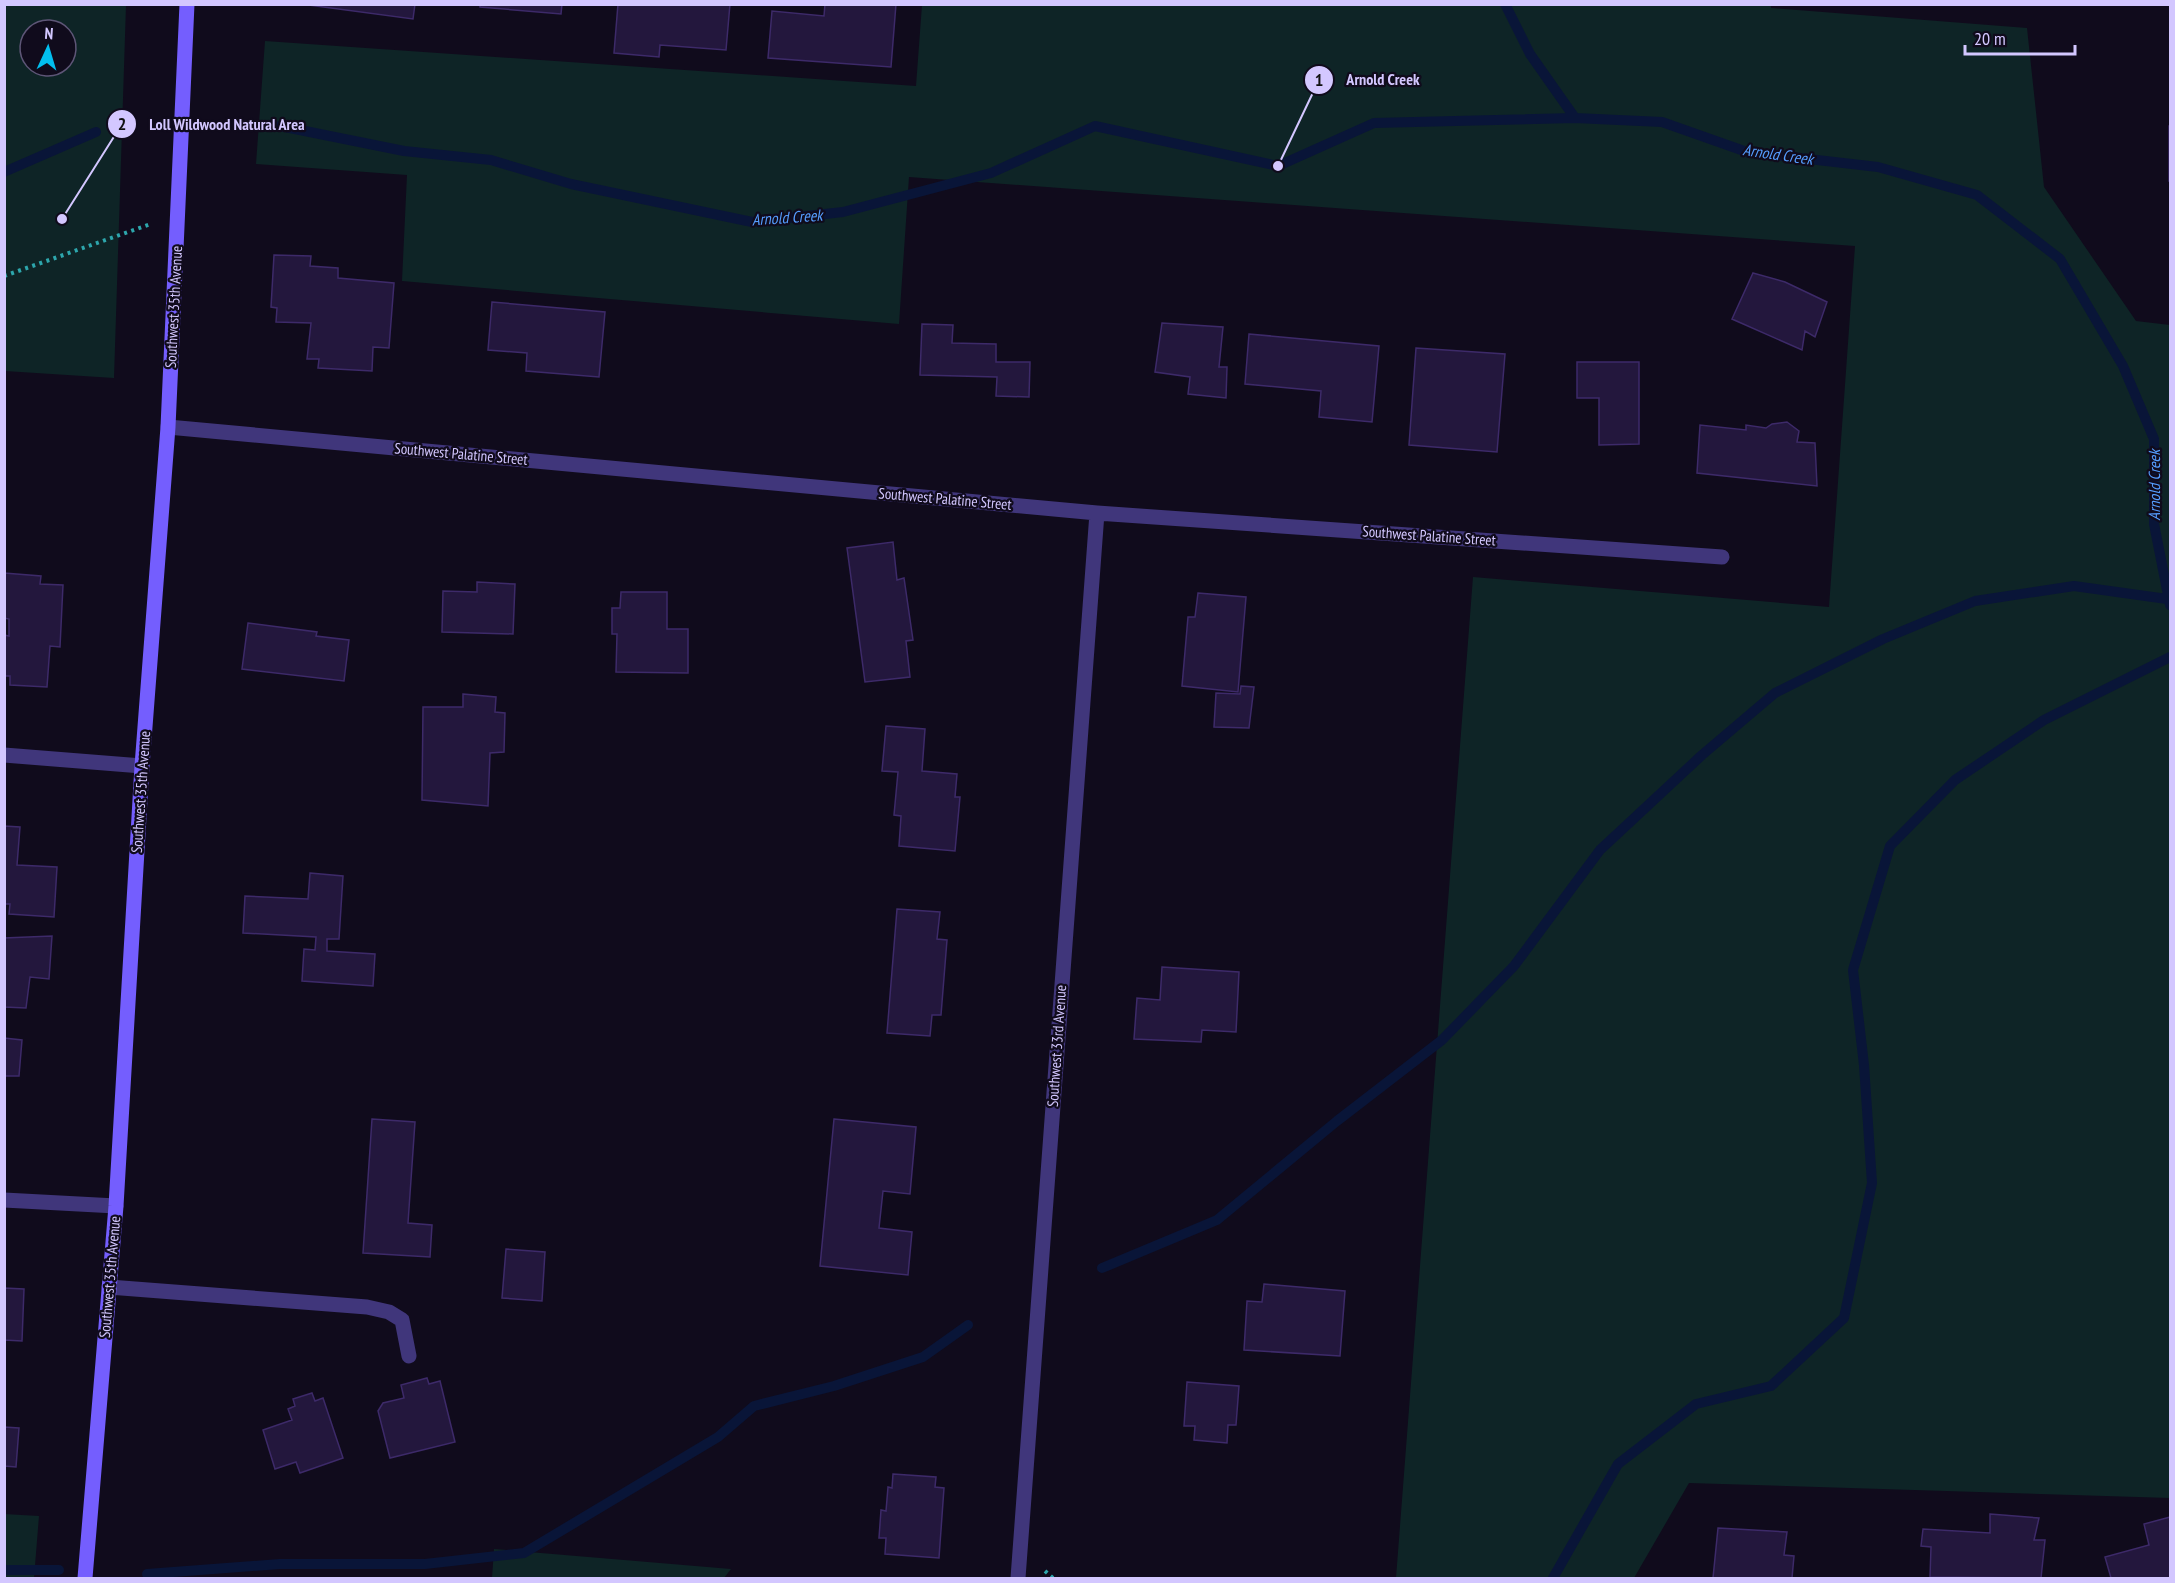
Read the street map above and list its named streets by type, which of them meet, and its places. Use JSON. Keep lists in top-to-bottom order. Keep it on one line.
{"streets":{"street":["Southwest 35th Avenue","Southwest Palatine Street","Southwest 33rd Avenue"]},"crossings":[["Southwest 35th Avenue","Southwest Palatine Street"],["Southwest Palatine Street","Southwest 33rd Avenue"]],"water":["Arnold Creek"],"places":["Arnold Creek","Loll Wildwood Natural Area"],"scale_bar":"20 m","north":"top"}
